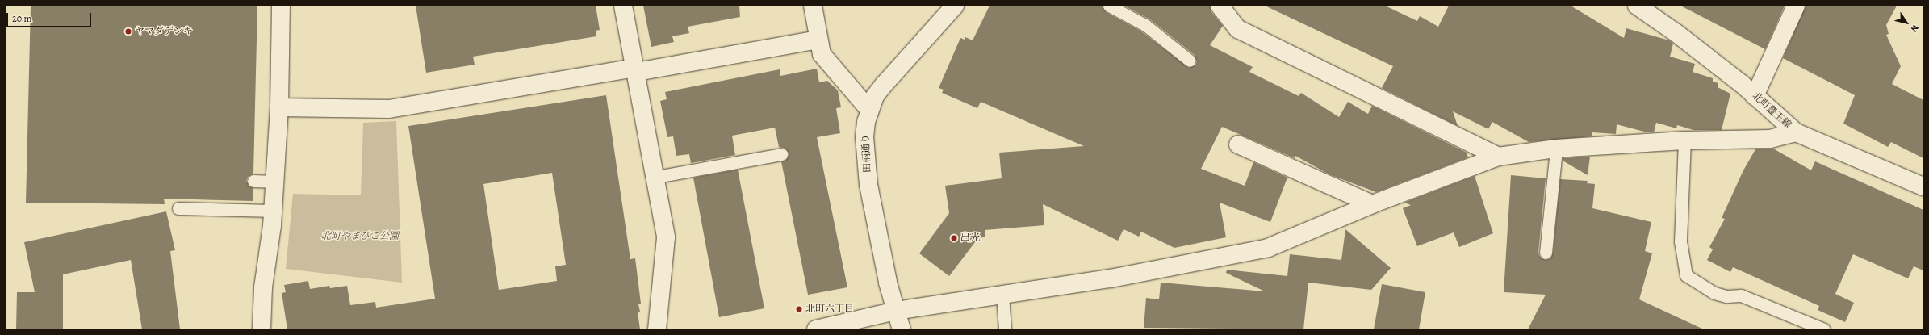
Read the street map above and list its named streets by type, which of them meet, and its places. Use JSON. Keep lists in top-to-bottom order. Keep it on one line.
{"streets":{"street":["北町豊玉線","田柄通り"]},"parks":["北町やまびこ公園"],"places":["ヤマダデンキ","出光","北町六丁目"],"scale_bar":"20 m","north":"bottom right"}
